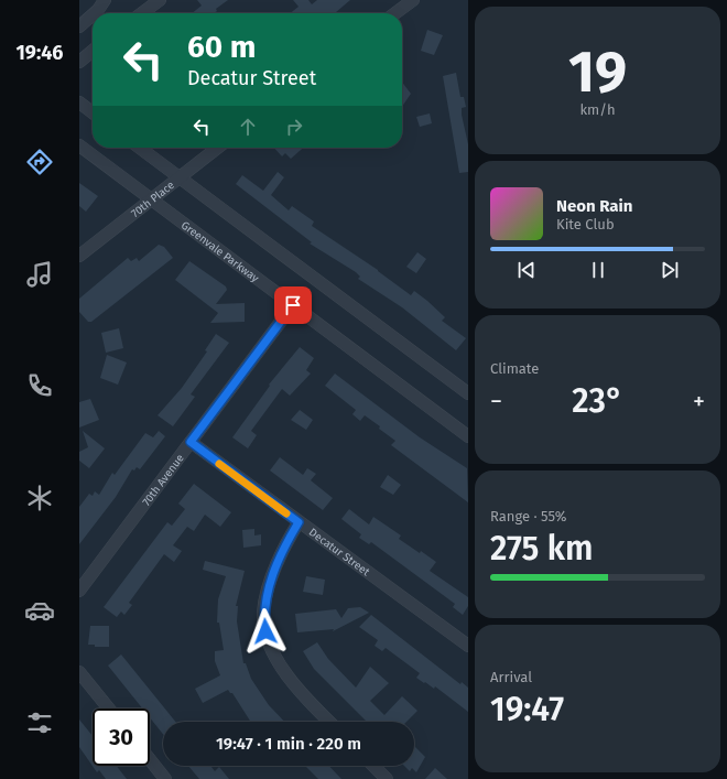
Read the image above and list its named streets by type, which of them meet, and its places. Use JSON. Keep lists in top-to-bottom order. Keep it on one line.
{"streets":{"street":["70th Place","Greenvale Parkway","70th Avenue","Decatur Street"]},"crossings":[["70th Place","Greenvale Parkway"],["Greenvale Parkway","70th Avenue"],["70th Avenue","Decatur Street"]],"page":{"tabs":"19:46","tile":[["19","km/h"],"Climate",["Range · 55%","275 km"],["Arrival","19:47"]],"turn":["60 m","Decatur Street"],"song":["Neon Rain","Kite Club"],"heat":["−","23°","+"],"limit":"30","trip":"19:47 · 1 min · 220 m"}}
